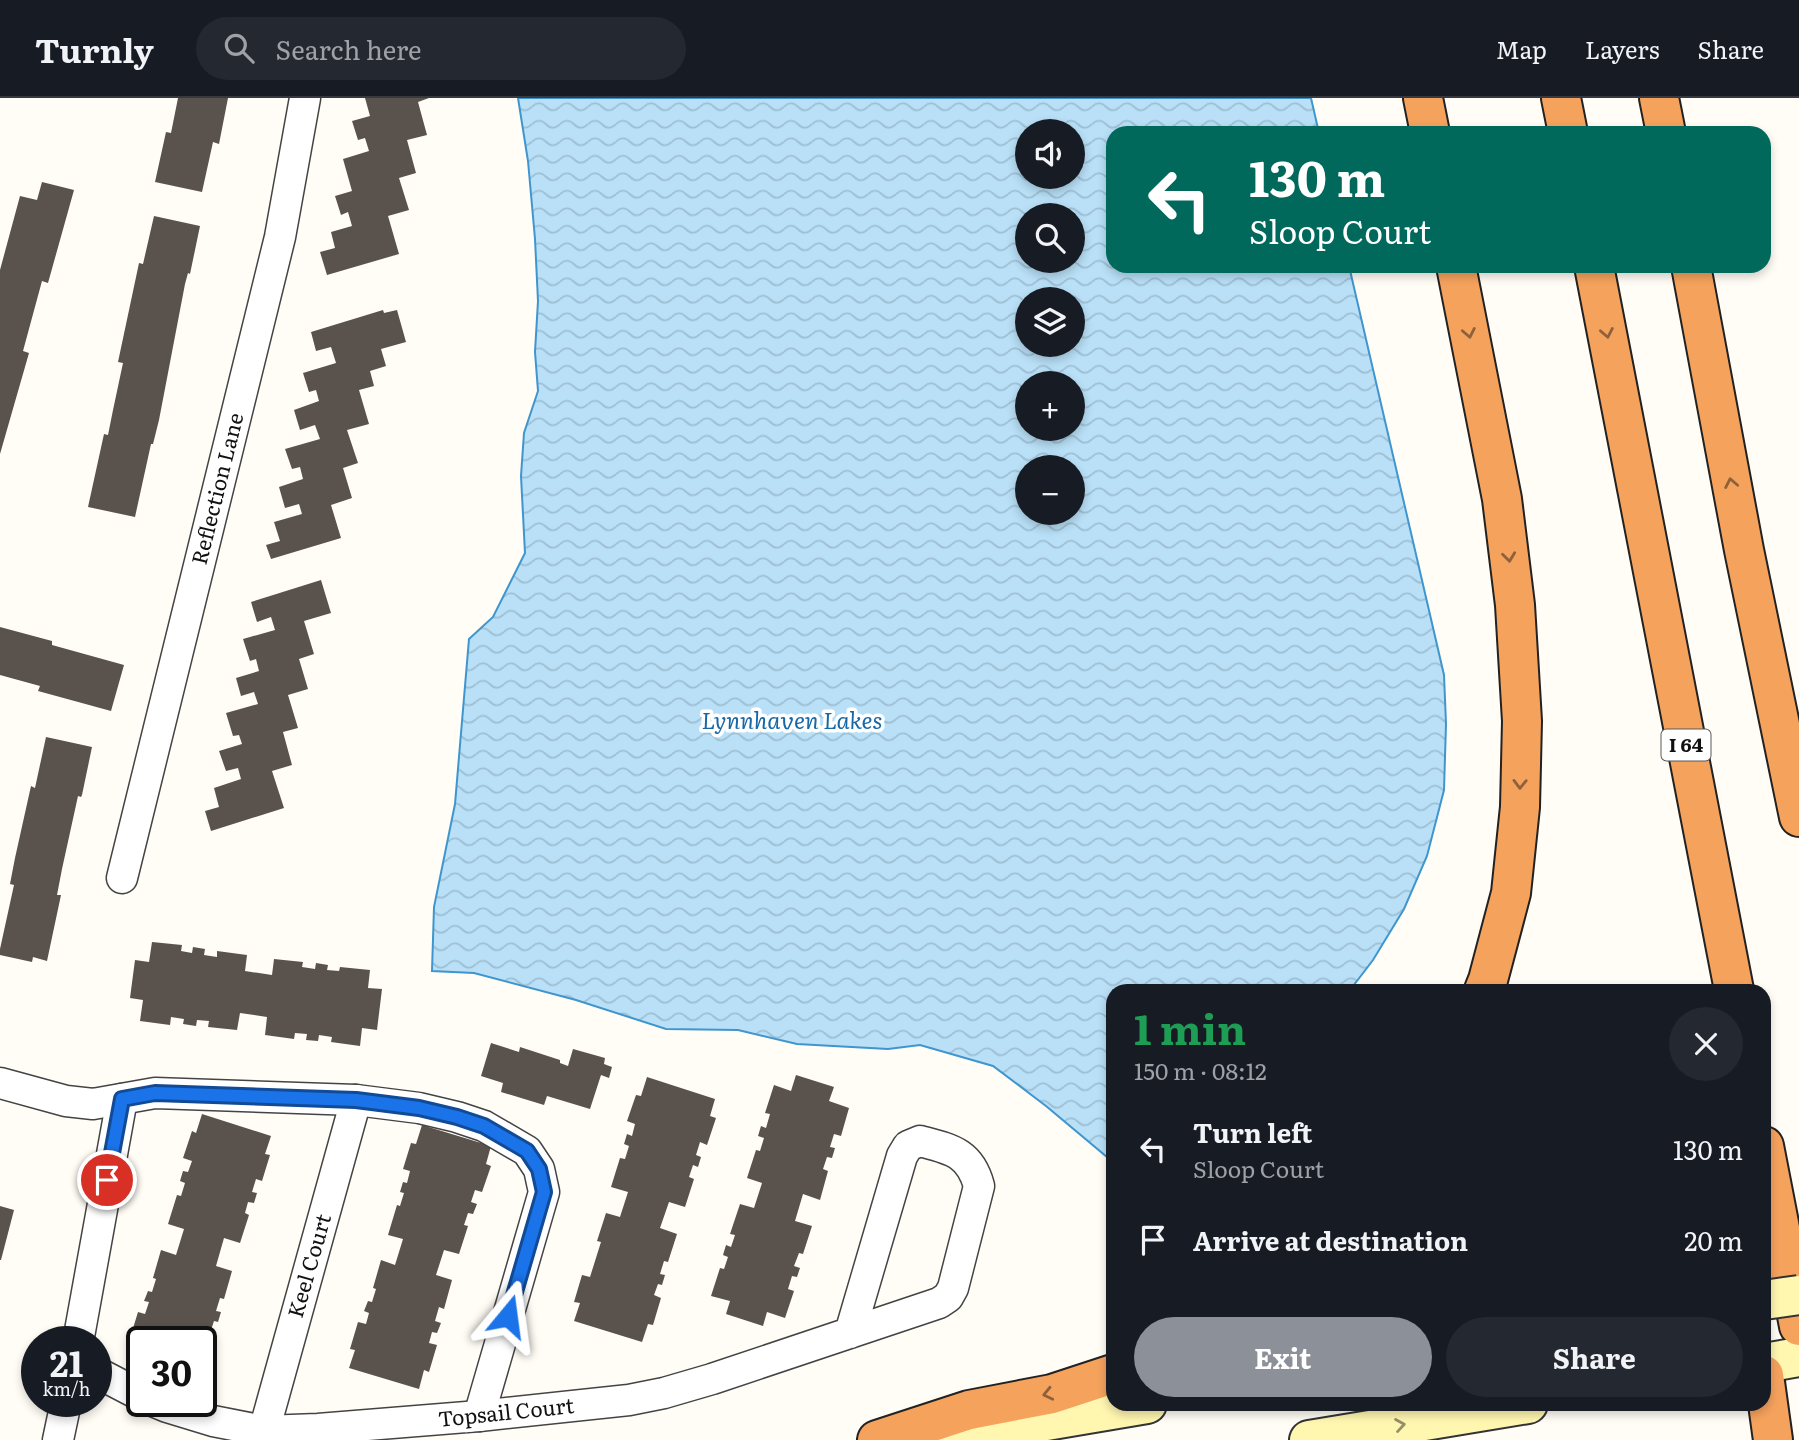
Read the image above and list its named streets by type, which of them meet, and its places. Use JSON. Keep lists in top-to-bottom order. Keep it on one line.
{"streets":{"highway":["I 64"],"street":["Reflection Lane","Keel Court","Topsail Court"]},"crossings":[["Keel Court","Topsail Court"]],"water":["Lynnhaven Lakes"],"page":{"header":"Turnly","search":"Search here","nav":["Map","Layers","Share"],"map_buttons":["+","−"],"turn":["130 m","Sloop Court"],"heading":["1 min","150 m · 08:12"],"list":[{"name":"Turn left","note":"Sloop Court","value":"130 m"},{"name":"Arrive at destination","value":"20 m"}],"buttons":["Exit","Share"],"speed":"21 km/h","limit":"30"}}
